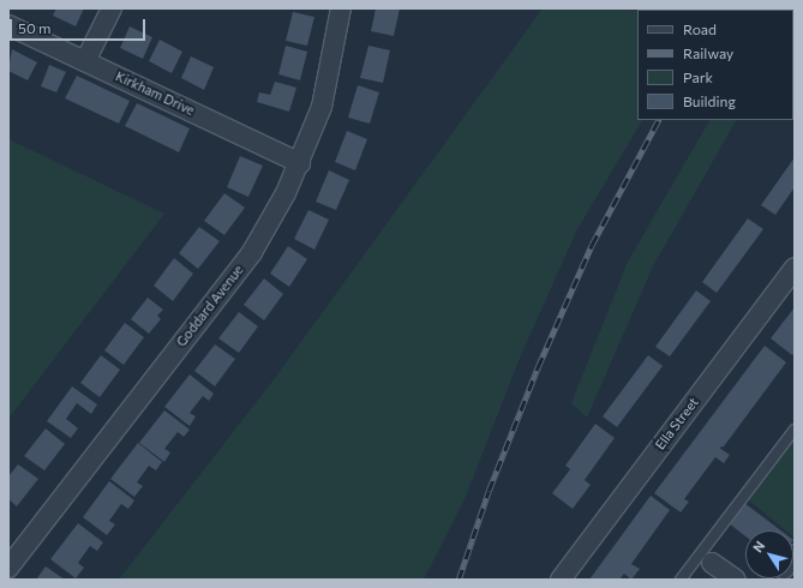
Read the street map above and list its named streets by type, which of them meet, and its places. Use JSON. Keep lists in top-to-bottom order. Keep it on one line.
{"streets":{"street":["Kirkham Drive","Goddard Avenue","Ella Street"]},"crossings":[["Kirkham Drive","Goddard Avenue"]],"legend":["Road","Railway","Park","Building"],"scale_bar":"50 m","north":"top left"}
